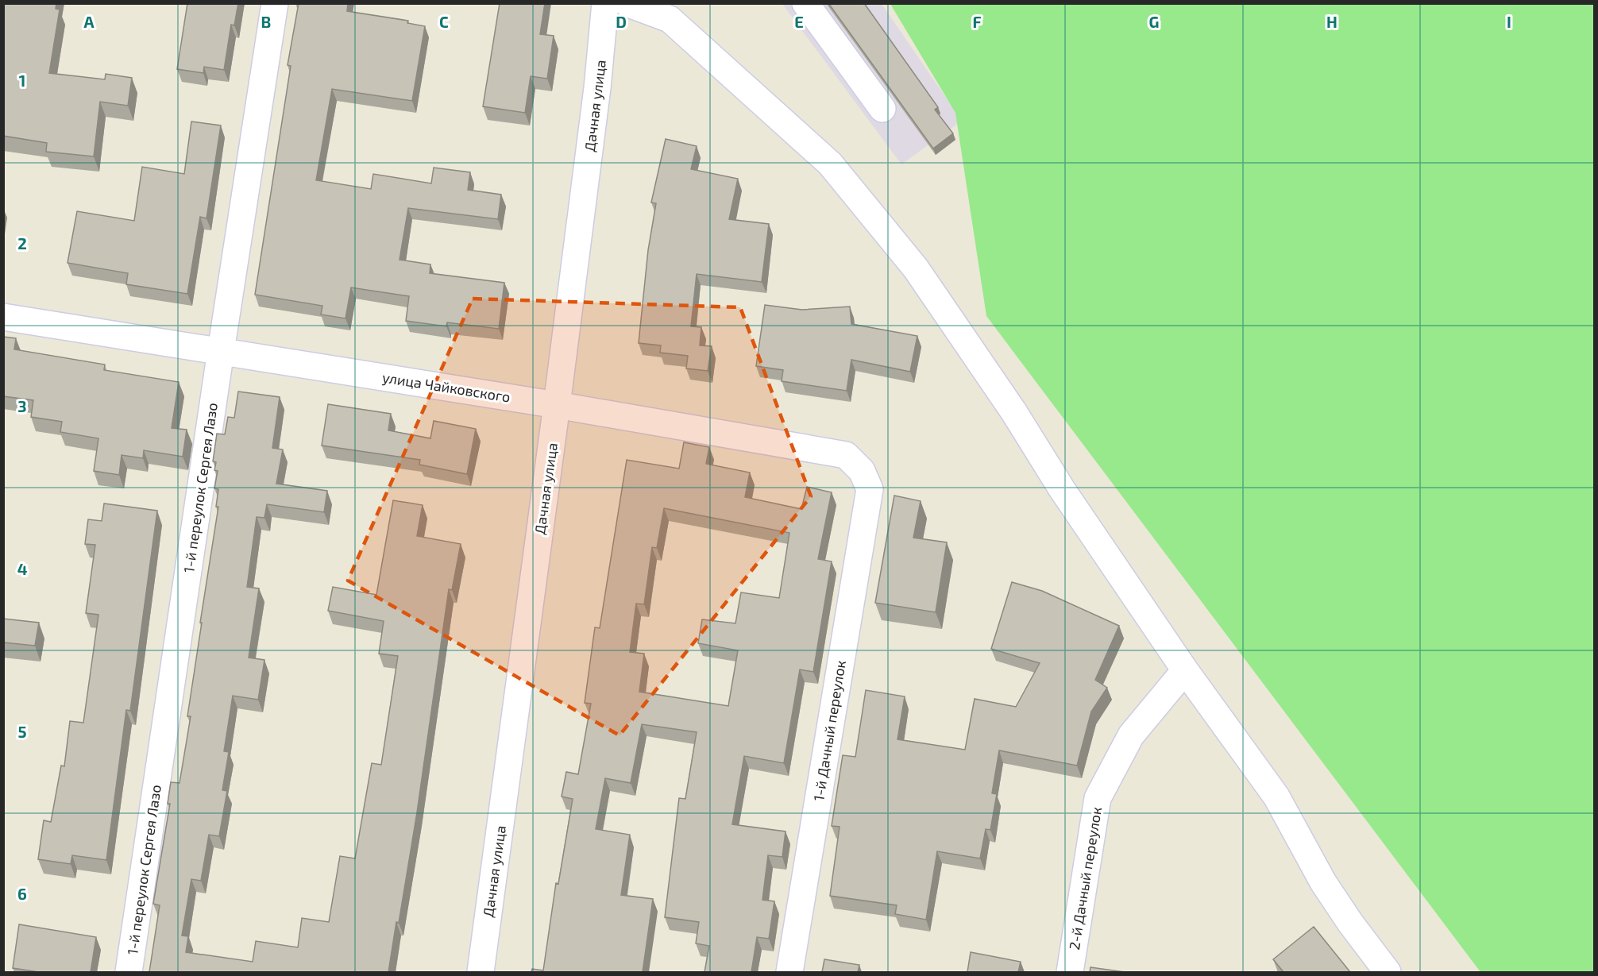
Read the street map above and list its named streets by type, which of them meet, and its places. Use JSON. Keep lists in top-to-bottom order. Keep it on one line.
{"streets":{"street":["Дачная улица","улица Чайковского","1-й переулок Сергея Лазо","1-й Дачный переулок","2-й Дачный переулок"]},"crossings":[["Дачная улица","улица Чайковского"],["улица Чайковского","1-й переулок Сергея Лазо"],["улица Чайковского","1-й Дачный переулок"]],"grid":{"columns":["A","B","C","D","E","F","G","H","I"],"rows":["1","2","3","4","5","6"]}}
